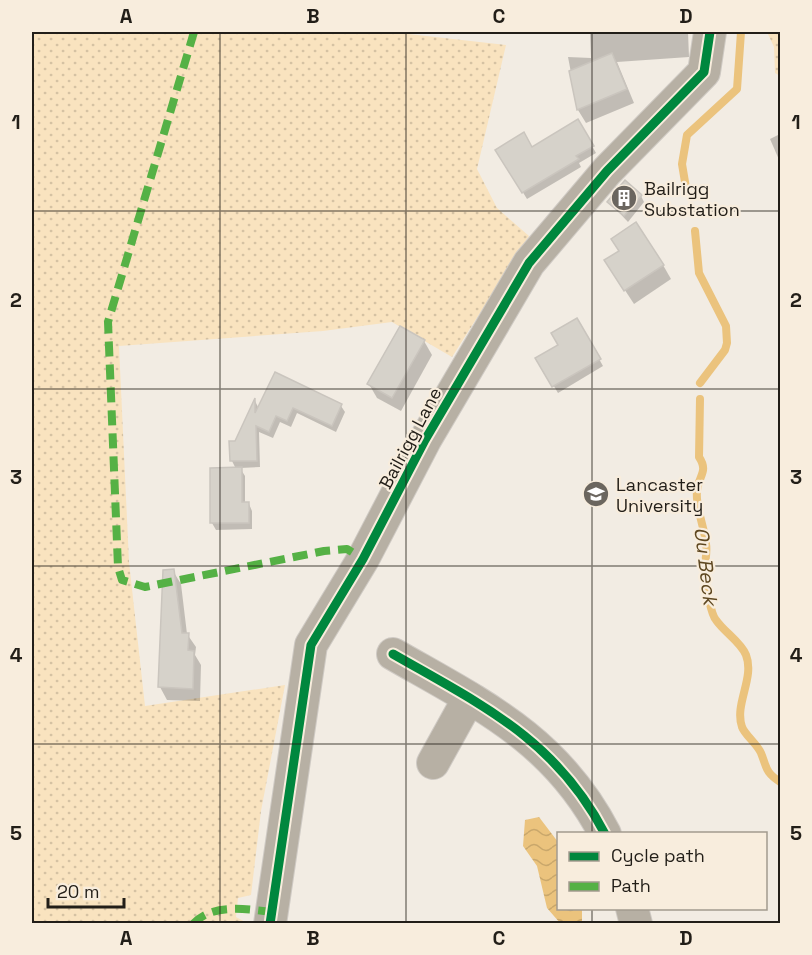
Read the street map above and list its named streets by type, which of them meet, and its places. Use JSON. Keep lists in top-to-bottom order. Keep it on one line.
{"streets":{"street":["Bailrigg Lane"]},"water":["Ou Beck"],"places":{"building":["Bailrigg Substation"],"school or university":["Lancaster University"]},"legend":["Cycle path","Path"],"scale_bar":"20 m","grid":{"columns":["A","B","C","D"],"rows":["1","2","3","4","5"]}}
